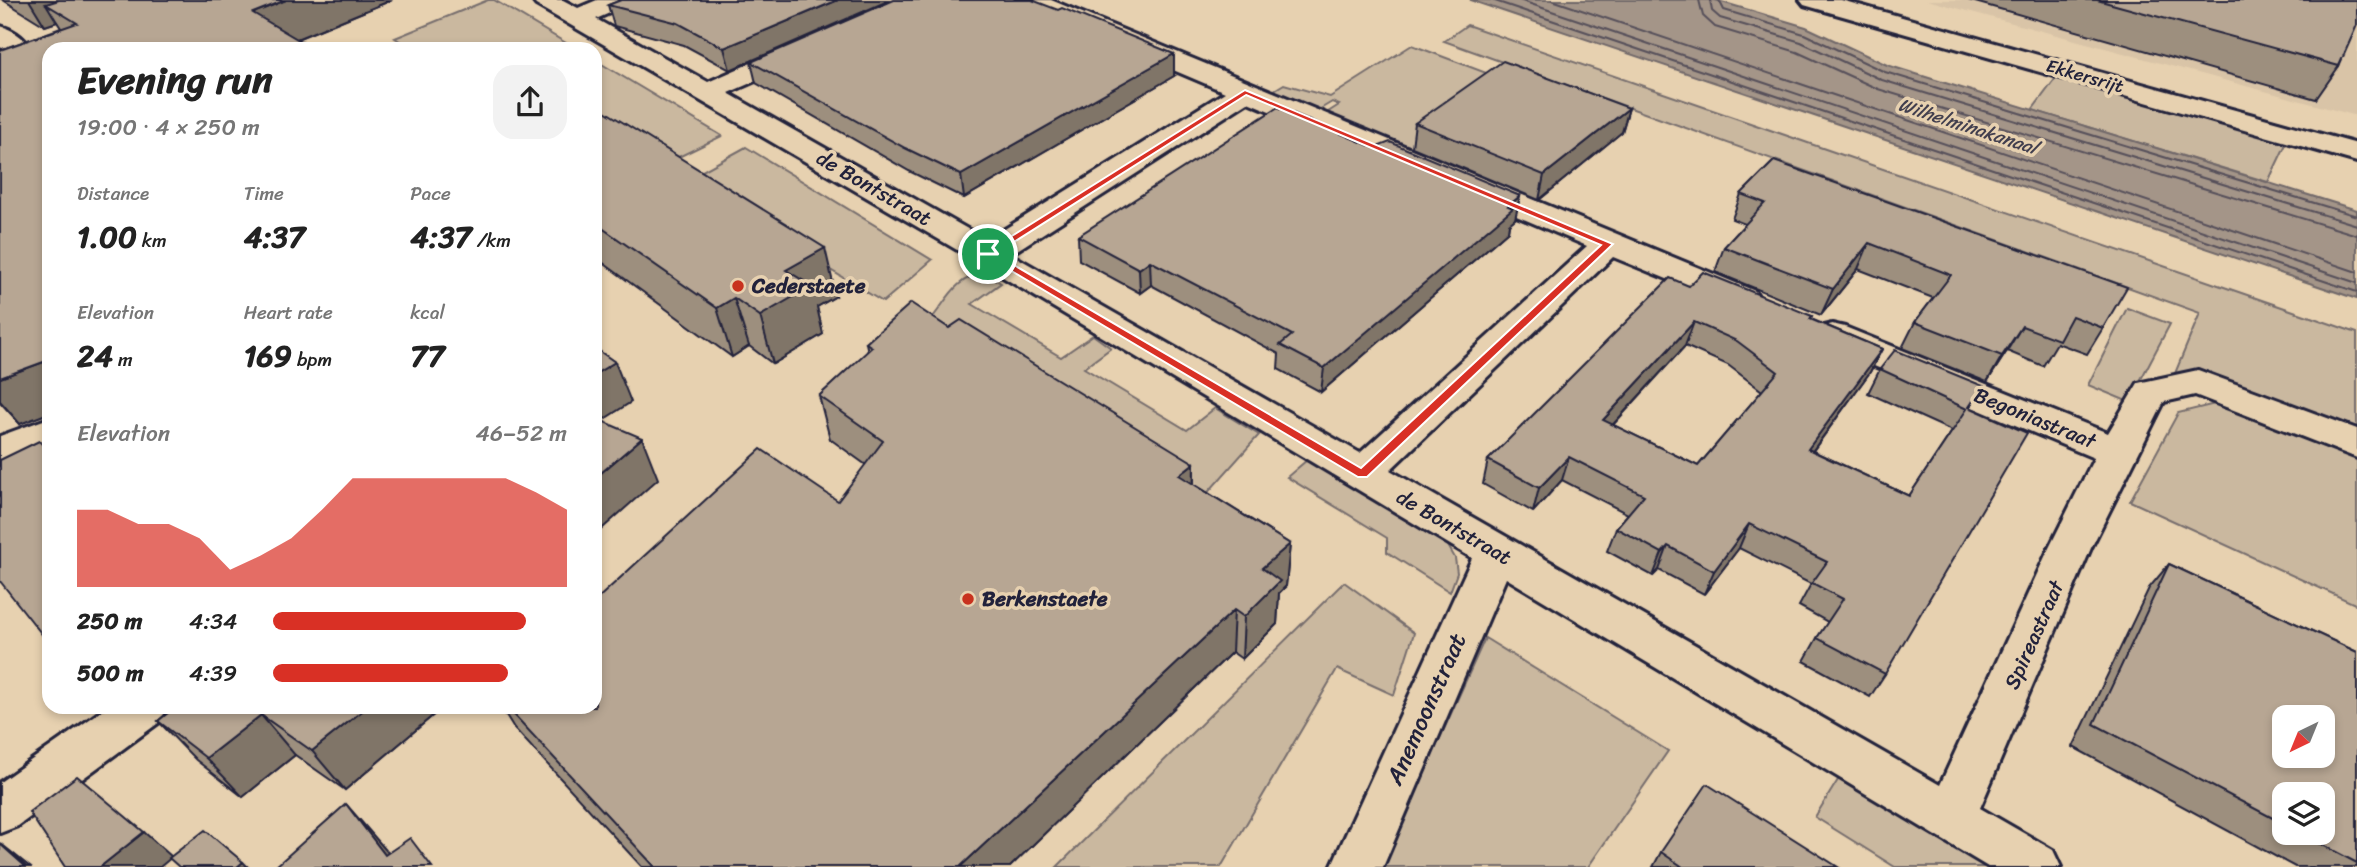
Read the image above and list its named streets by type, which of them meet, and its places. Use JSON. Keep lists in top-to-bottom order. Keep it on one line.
{"streets":{"street":["Ekkersrijt","de Bontstraat","Begoniastraat","Spireastraat","Anemoonstraat"]},"crossings":[["de Bontstraat","Spireastraat"],["de Bontstraat","Anemoonstraat"],["Begoniastraat","Spireastraat"]],"water":["Wilhelminakanaal"],"places":["Cederstaete","Berkenstaete"],"north":"bottom left","page":{"heading":["Evening run","19:00 · 4 × 250 m"],"stats":[["Distance","1.00 km"],["Time","4:37"],["Pace","4:37 /km"],["Elevation","24 m"],["Heart rate","169 bpm"],["kcal","77"]],"chart":["Elevation","46–52 m"],"list":[{"name":"250 m","note":"4:34"},{"name":"500 m","note":"4:39"}]}}
